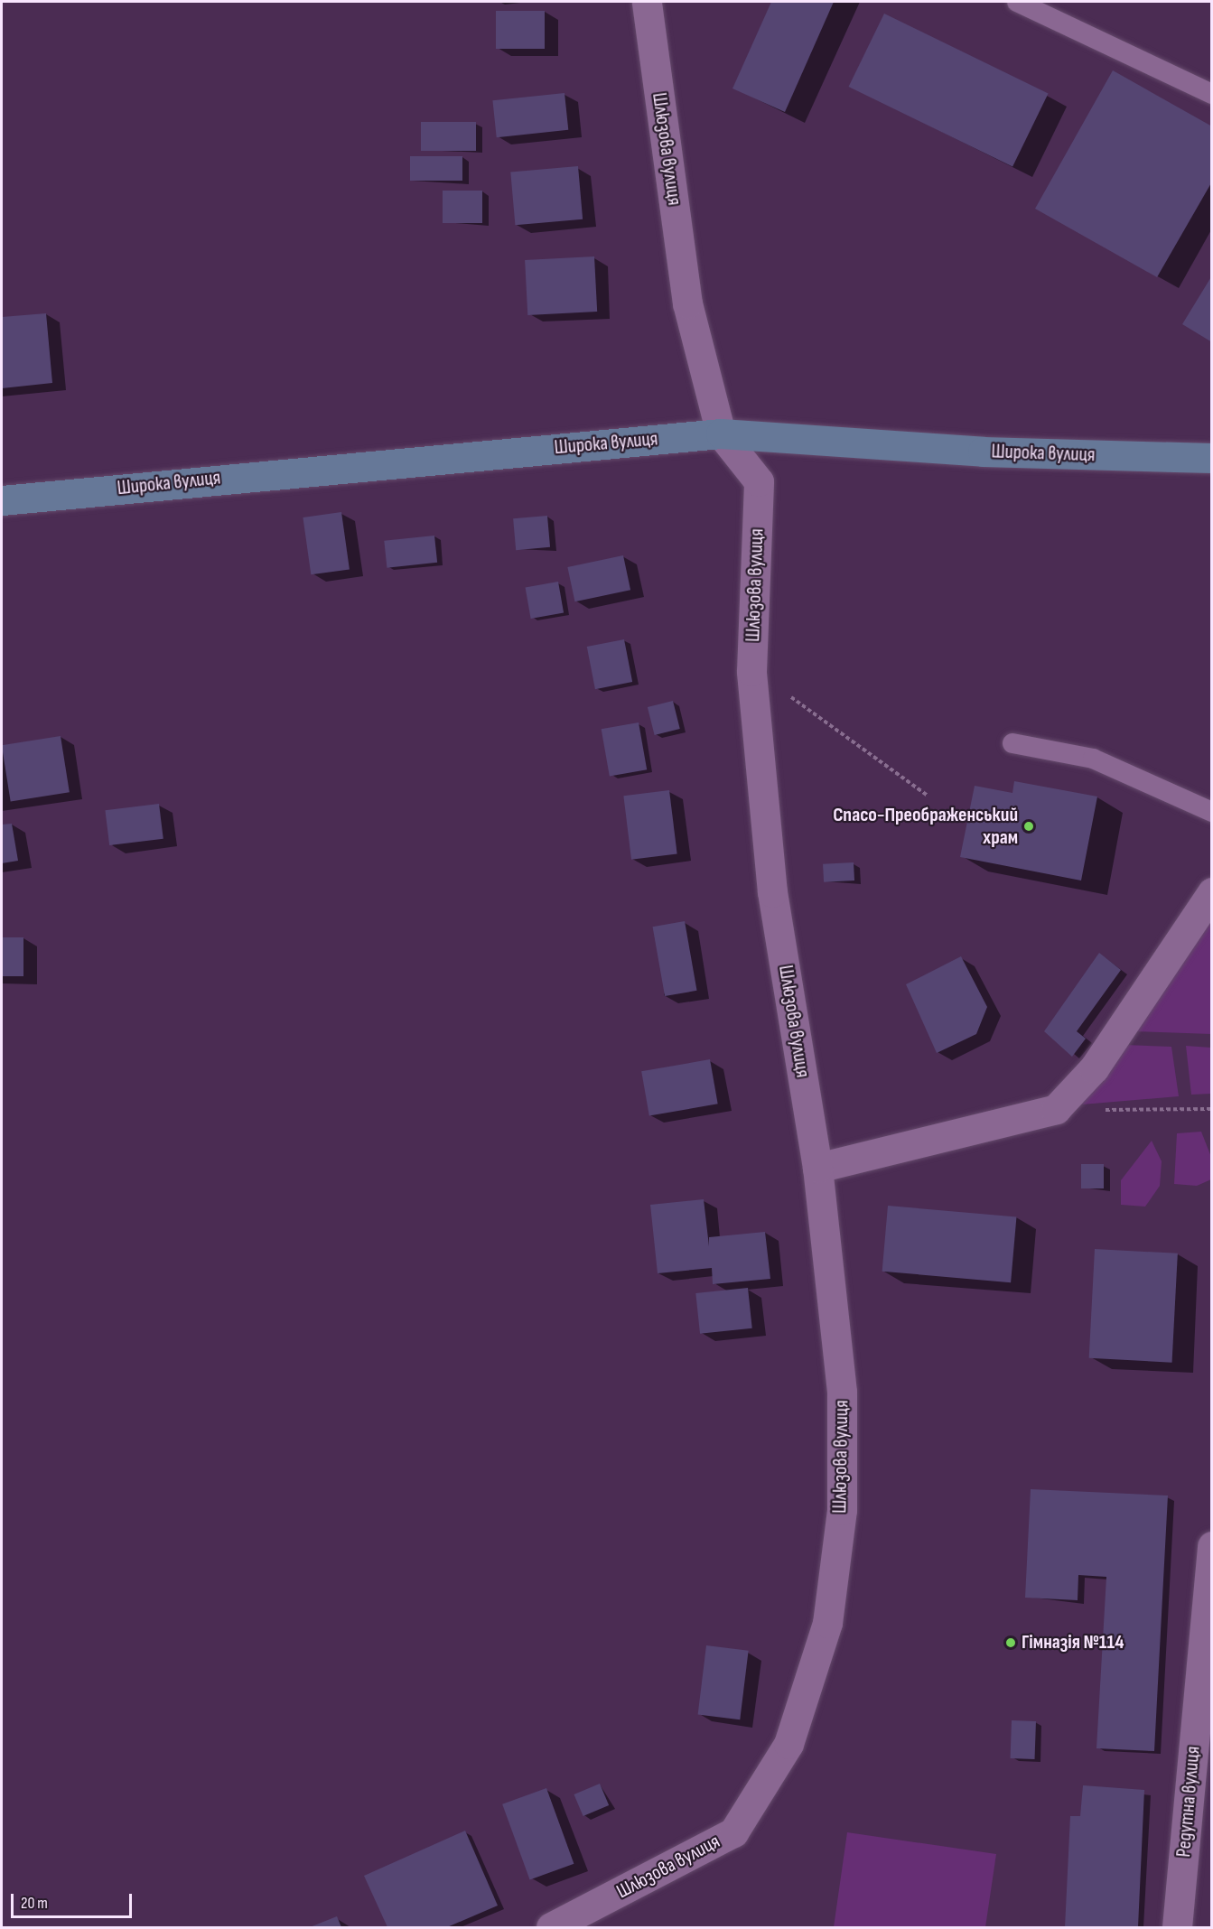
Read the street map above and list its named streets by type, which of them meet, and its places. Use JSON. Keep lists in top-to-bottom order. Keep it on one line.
{"streets":{"main road":["Широка вулиця"],"street":["Шлюзова вулиця","Редутна вулиця"]},"crossings":[["Шлюзова вулиця","Широка вулиця"]],"places":["Спасо-Преображенський храм","Гімназія №114"],"scale_bar":"20 m"}
